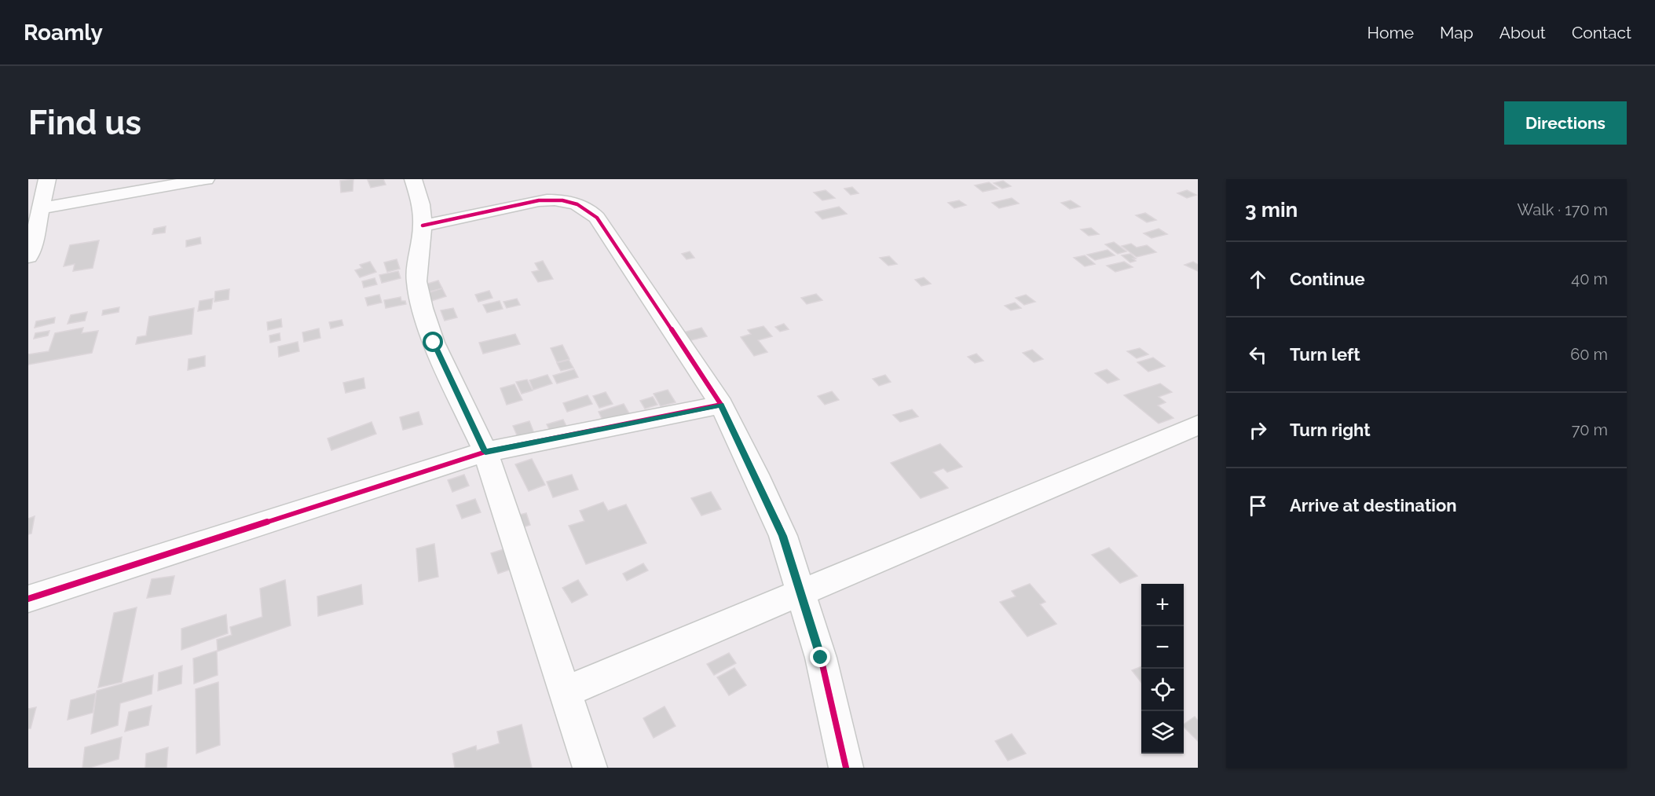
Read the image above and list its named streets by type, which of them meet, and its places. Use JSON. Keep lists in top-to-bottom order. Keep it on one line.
{"page":{"header":"Roamly","nav":["Home","Map","About","Contact"],"buttons":"Directions","title":"Find us","heading":["3 min","Walk · 170 m"],"list":[["Continue","40 m"],["Turn left","60 m"],["Turn right","70 m"],"Arrive at destination"],"map_buttons":["+","−"]}}
